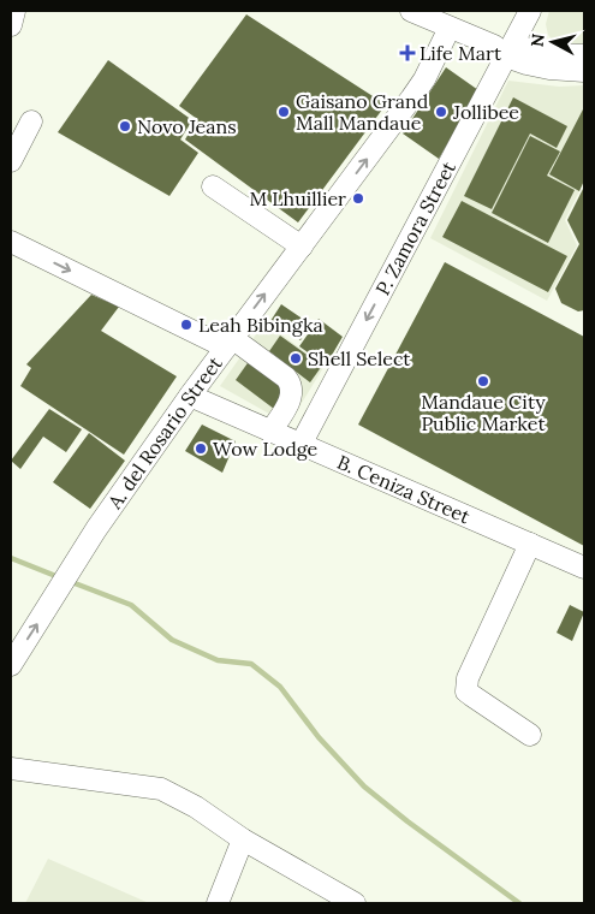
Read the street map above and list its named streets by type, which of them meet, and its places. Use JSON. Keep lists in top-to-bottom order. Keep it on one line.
{"streets":{"street":["P. Zamora Street","A. del Rosario Street","B. Ceniza Street"]},"crossings":[["P. Zamora Street","B. Ceniza Street"],["A. del Rosario Street","B. Ceniza Street"]],"one_way":["P. Zamora Street","A. del Rosario Street"],"places":{"health":["Life Mart"],"other":["Gaisano Grand Mall Mandaue","Jollibee","Novo Jeans","M Lhuillier","Leah Bibingka","Shell Select","Mandaue City Public Market","Wow Lodge"]},"north":"left"}
